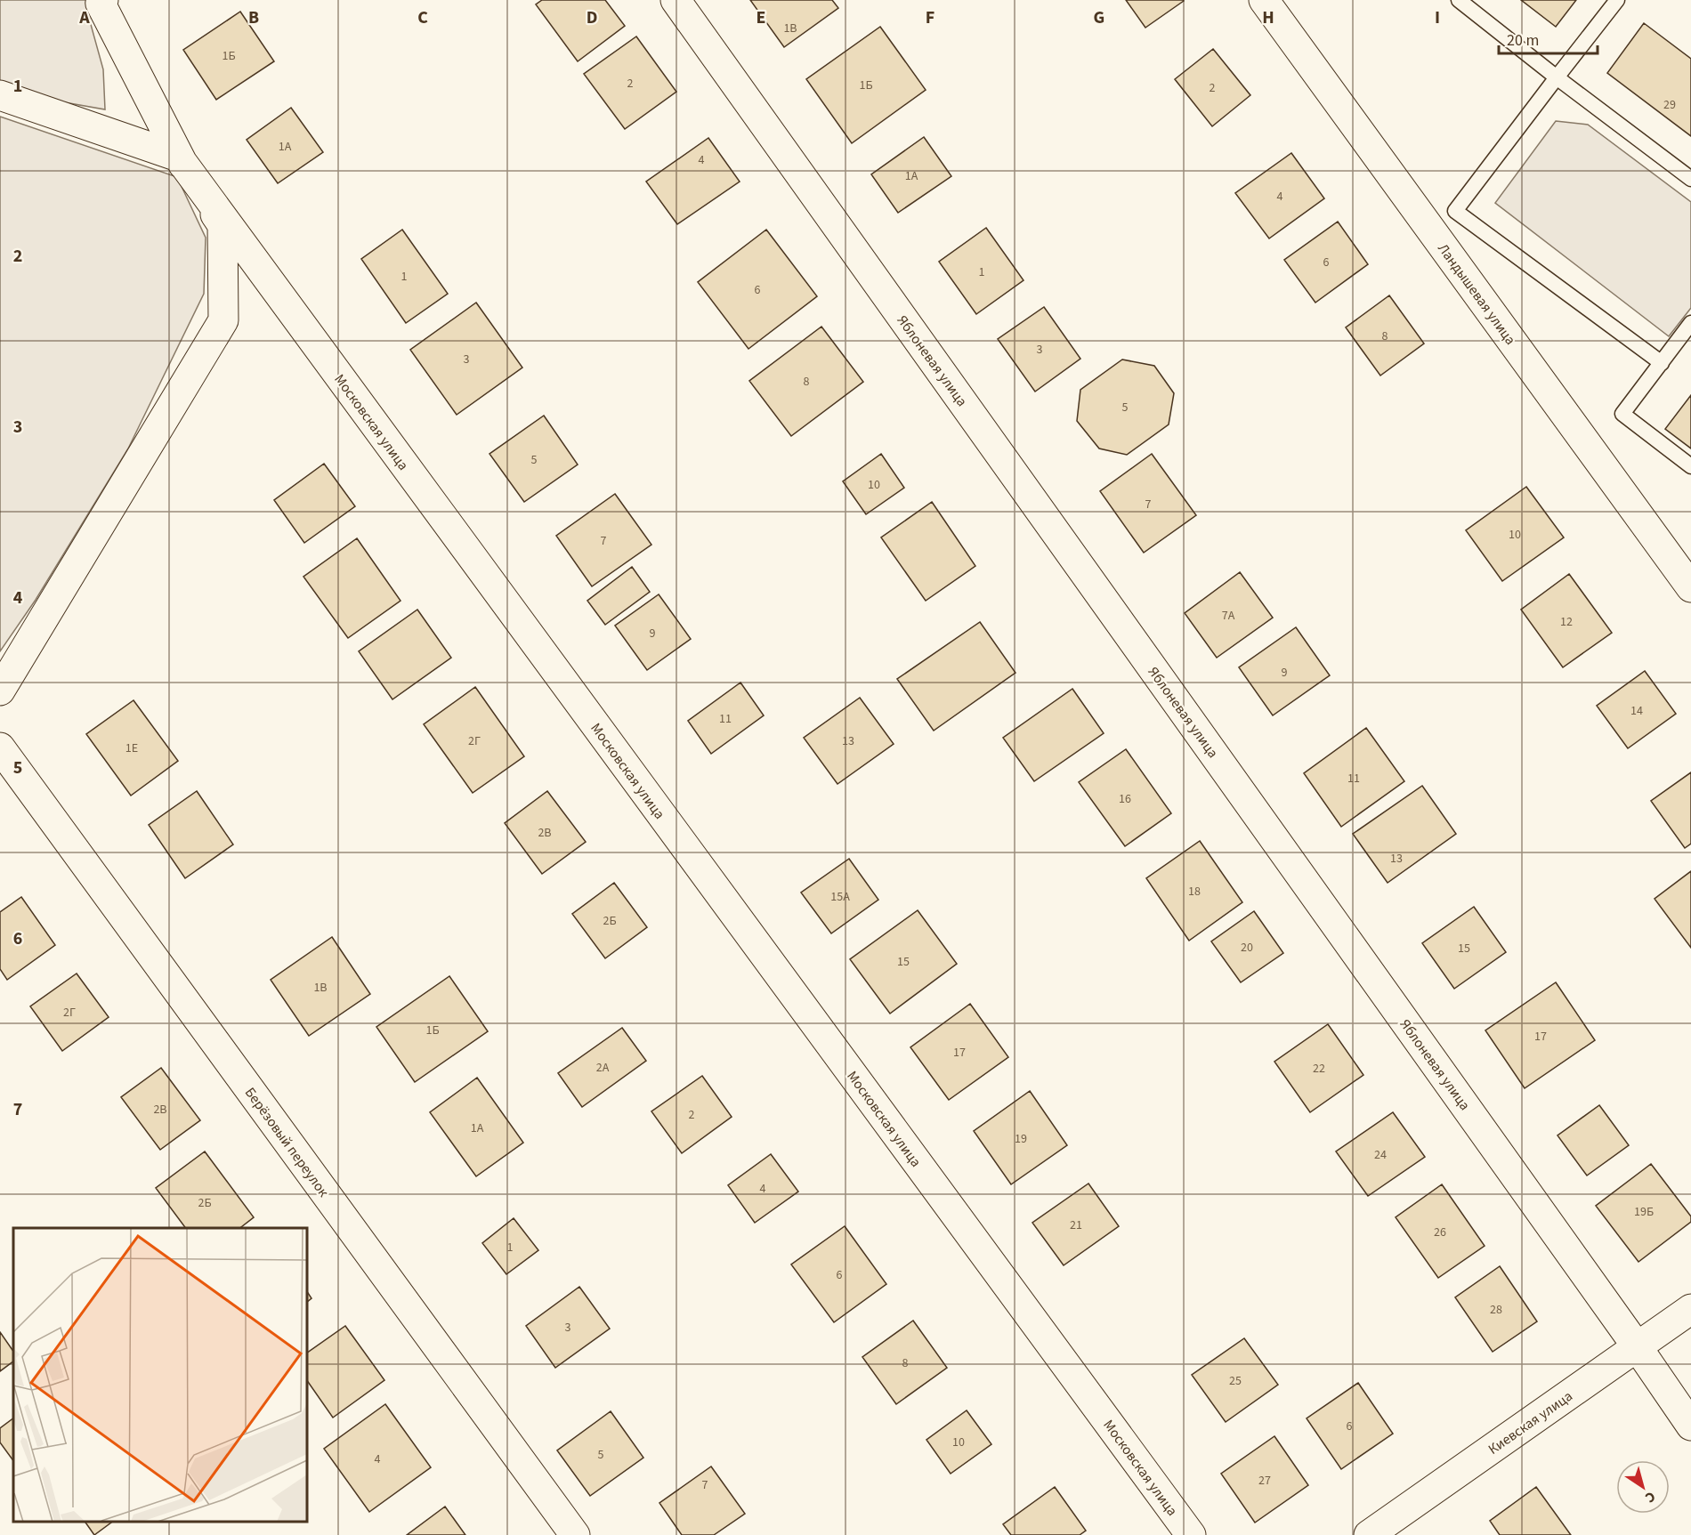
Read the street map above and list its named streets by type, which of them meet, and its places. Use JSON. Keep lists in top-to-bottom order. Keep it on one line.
{"streets":{"street":["Ландышевая улица","Яблоневая улица","Московская улица","Берёзовый переулок","Киевская улица"]},"crossings":[["Яблоневая улица","Киевская улица"]],"house_numbers":["1В","1Б","2","1Б","2","29","1А","4","1А","4","6","1","1","6","8","3","3","8","5","5","10","7","10","7","7А","12","9","9","14","11","2Г","13","1Е","11","16","2В","13","18","15А","2Б","20","15","15","1В","2Г","1Б","17","17","2А","22","2В","2","1А","19","24","4","2Б","19Б","21","26","1","6","28","3","8","25","6","10","5","4","27","7"],"scale_bar":"20 m","north":"bottom right","grid":{"columns":["A","B","C","D","E","F","G","H","I"],"rows":["1","2","3","4","5","6","7"]}}
